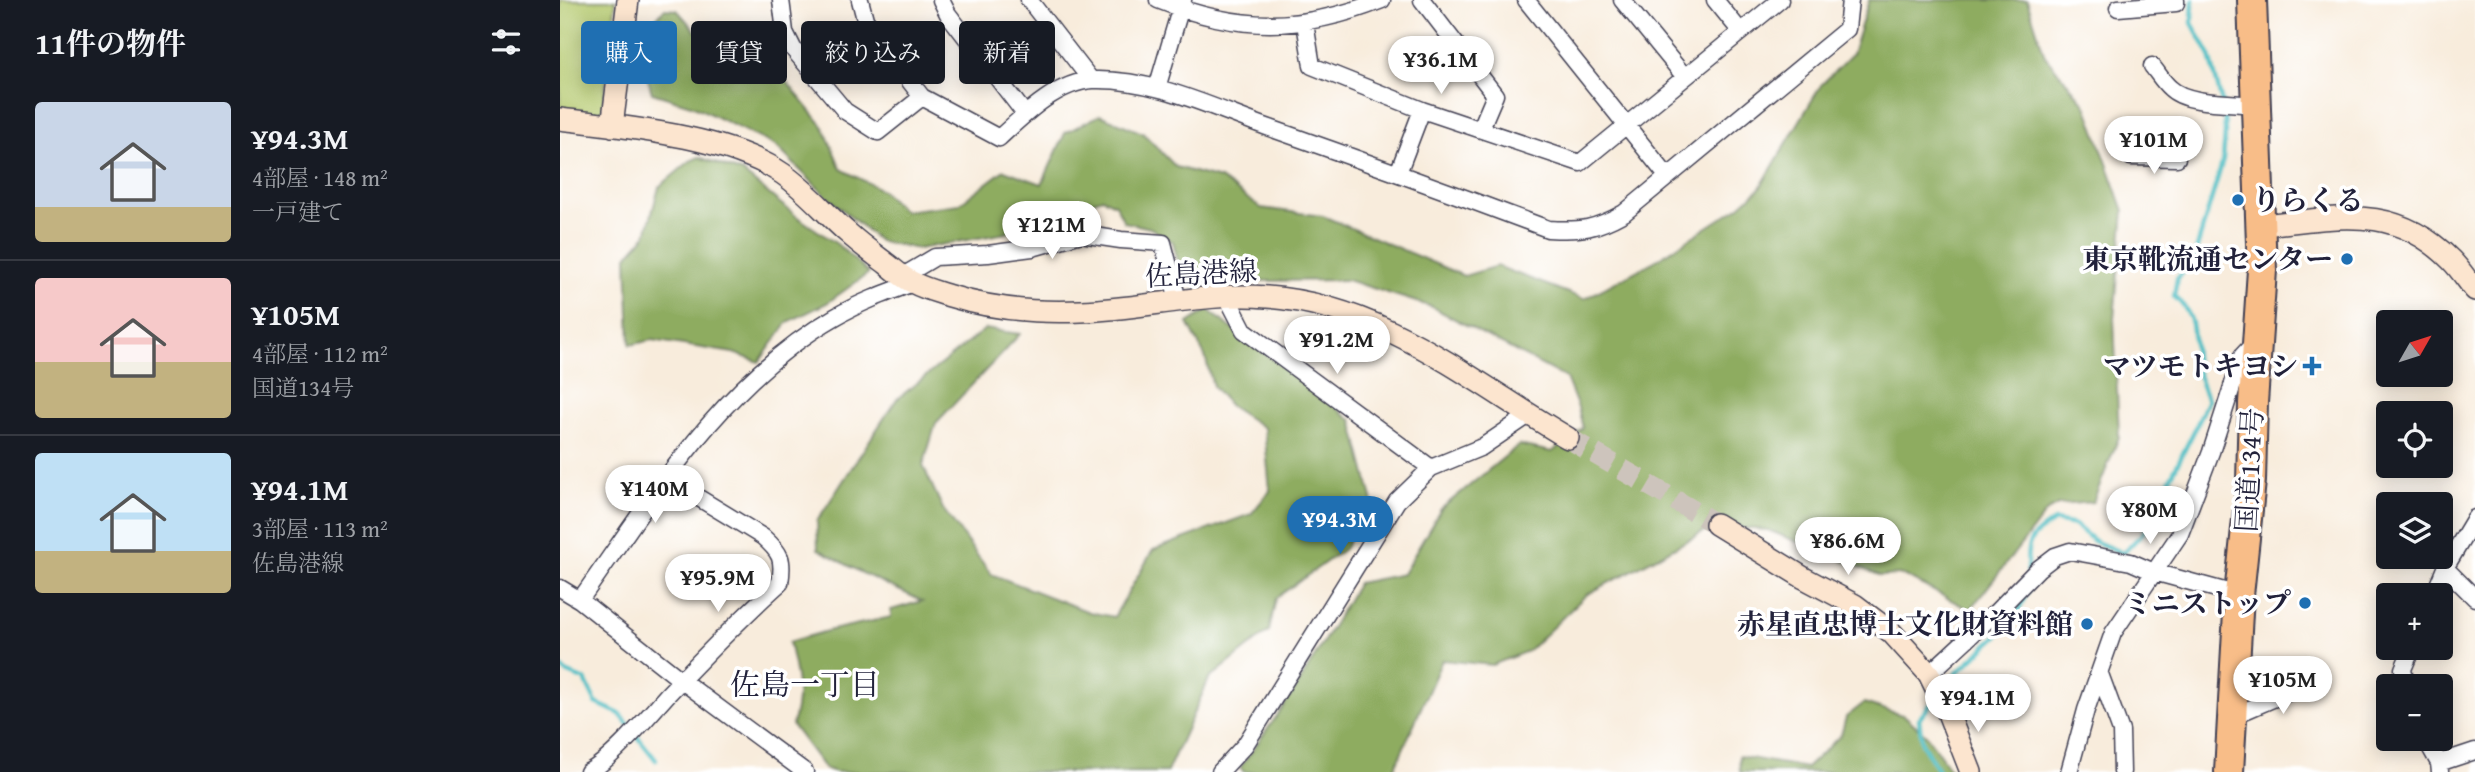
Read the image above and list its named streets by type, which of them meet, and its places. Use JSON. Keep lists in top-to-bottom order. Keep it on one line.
{"streets":{"highway":["国道134号"],"main road":["佐島港線"]},"districts":["佐島一丁目"],"places":{"other":["りらくる","東京靴流通センター","ミニストップ","赤星直忠博士文化財資料館"],"health":["マツモトキヨシ"]},"north":"top right","page":{"heading":"11件の物件","chip":["購入","賃貸","絞り込み","新着"],"price":["¥36.1M","¥101M","¥121M","¥91.2M","¥140M","¥80M","¥94.3M","¥86.6M","¥95.9M","¥105M","¥94.1M"],"list":[{"name":"¥94.3M","note":"4部屋 · 148 m² · 一戸建て"},{"name":"¥105M","note":"4部屋 · 112 m² · 国道134号"},{"name":"¥94.1M","note":"3部屋 · 113 m² · 佐島港線"}],"map_buttons":["+","−"]}}
